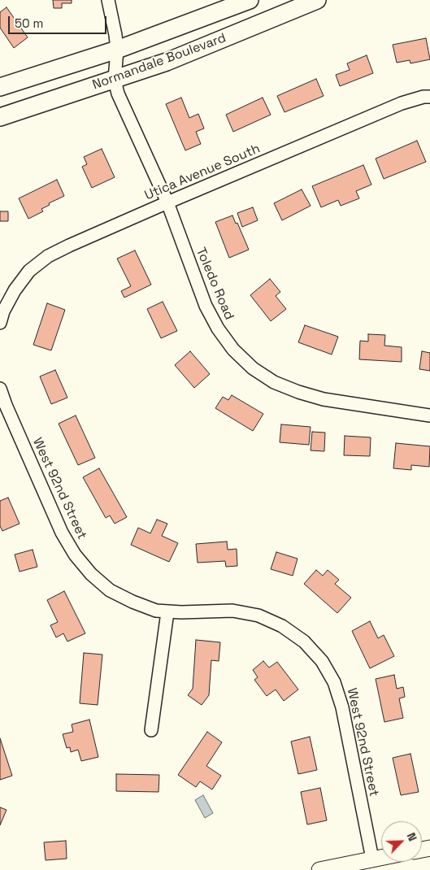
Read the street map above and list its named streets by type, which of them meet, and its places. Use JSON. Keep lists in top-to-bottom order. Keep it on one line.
{"streets":{"main road":["Normandale Boulevard"],"street":["Utica Avenue South","Toledo Road","West 92nd Street"]},"crossings":[["Normandale Boulevard","Toledo Road"],["Utica Avenue South","Toledo Road"]],"scale_bar":"50 m","north":"top right"}
